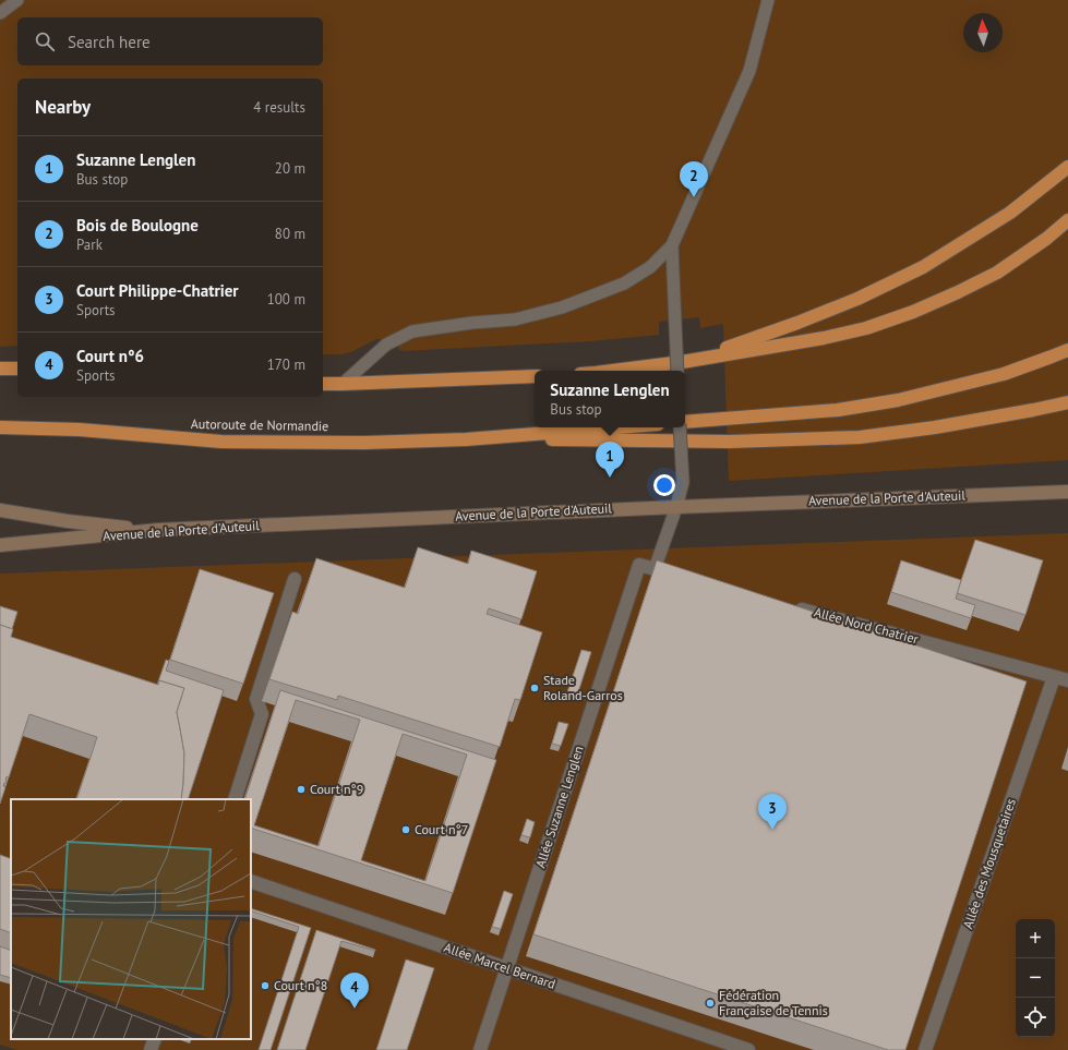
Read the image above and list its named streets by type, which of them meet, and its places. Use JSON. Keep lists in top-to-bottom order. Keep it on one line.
{"streets":{"highway":["Autoroute de Normandie"],"main road":["Avenue de la Porte d'Auteuil"],"street":["Allée Nord Chatrier","Allée Suzanne Lenglen","Allée des Mousquetaires","Allée Marcel Bernard"]},"crossings":[["Allée Nord Chatrier","Allée des Mousquetaires"],["Allée Suzanne Lenglen","Allée Marcel Bernard"]],"places":["Stade Roland-Garros","Court n°9","Court n°7","Court n°8","Fédération Française de Tennis"],"north":"top","page":{"search":"Search here","heading":["Nearby","4 results"],"list":[{"mark":"1","name":"Suzanne Lenglen","note":"Bus stop","value":"20 m"},{"mark":"2","name":"Bois de Boulogne","note":"Park","value":"80 m"},{"mark":"3","name":"Court Philippe-Chatrier","note":"Sports","value":"100 m"},{"mark":"4","name":"Court n°6","note":"Sports","value":"170 m"}],"pins":["2","1","3","4"],"popup":["Suzanne Lenglen","Bus stop"],"map_buttons":["+","−"]}}
